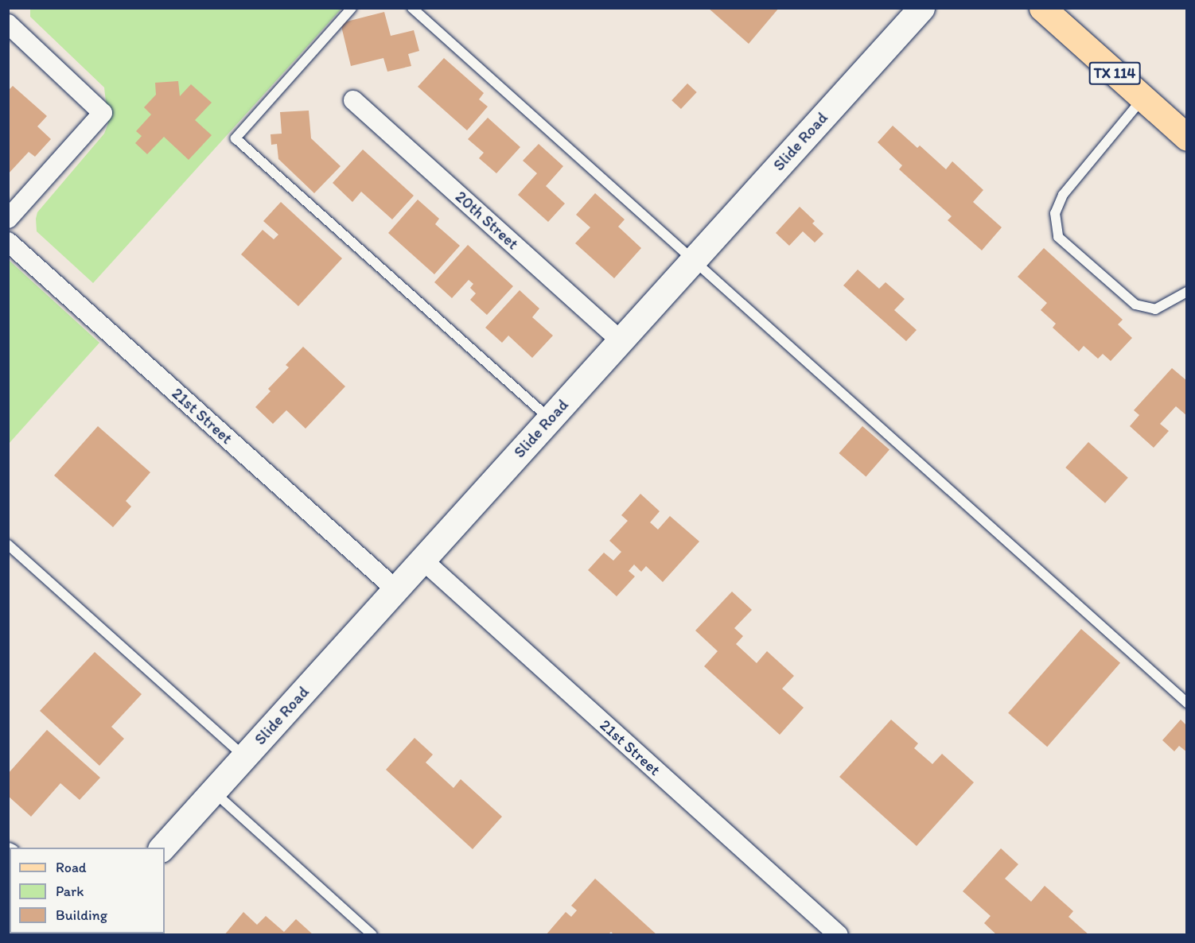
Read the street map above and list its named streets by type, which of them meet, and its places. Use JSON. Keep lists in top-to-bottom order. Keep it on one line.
{"streets":{"main road":["TX 114","Slide Road"],"street":["20th Street","21st Street"]},"crossings":[["Slide Road","20th Street"],["Slide Road","21st Street"]],"legend":["Road","Park","Building"]}
